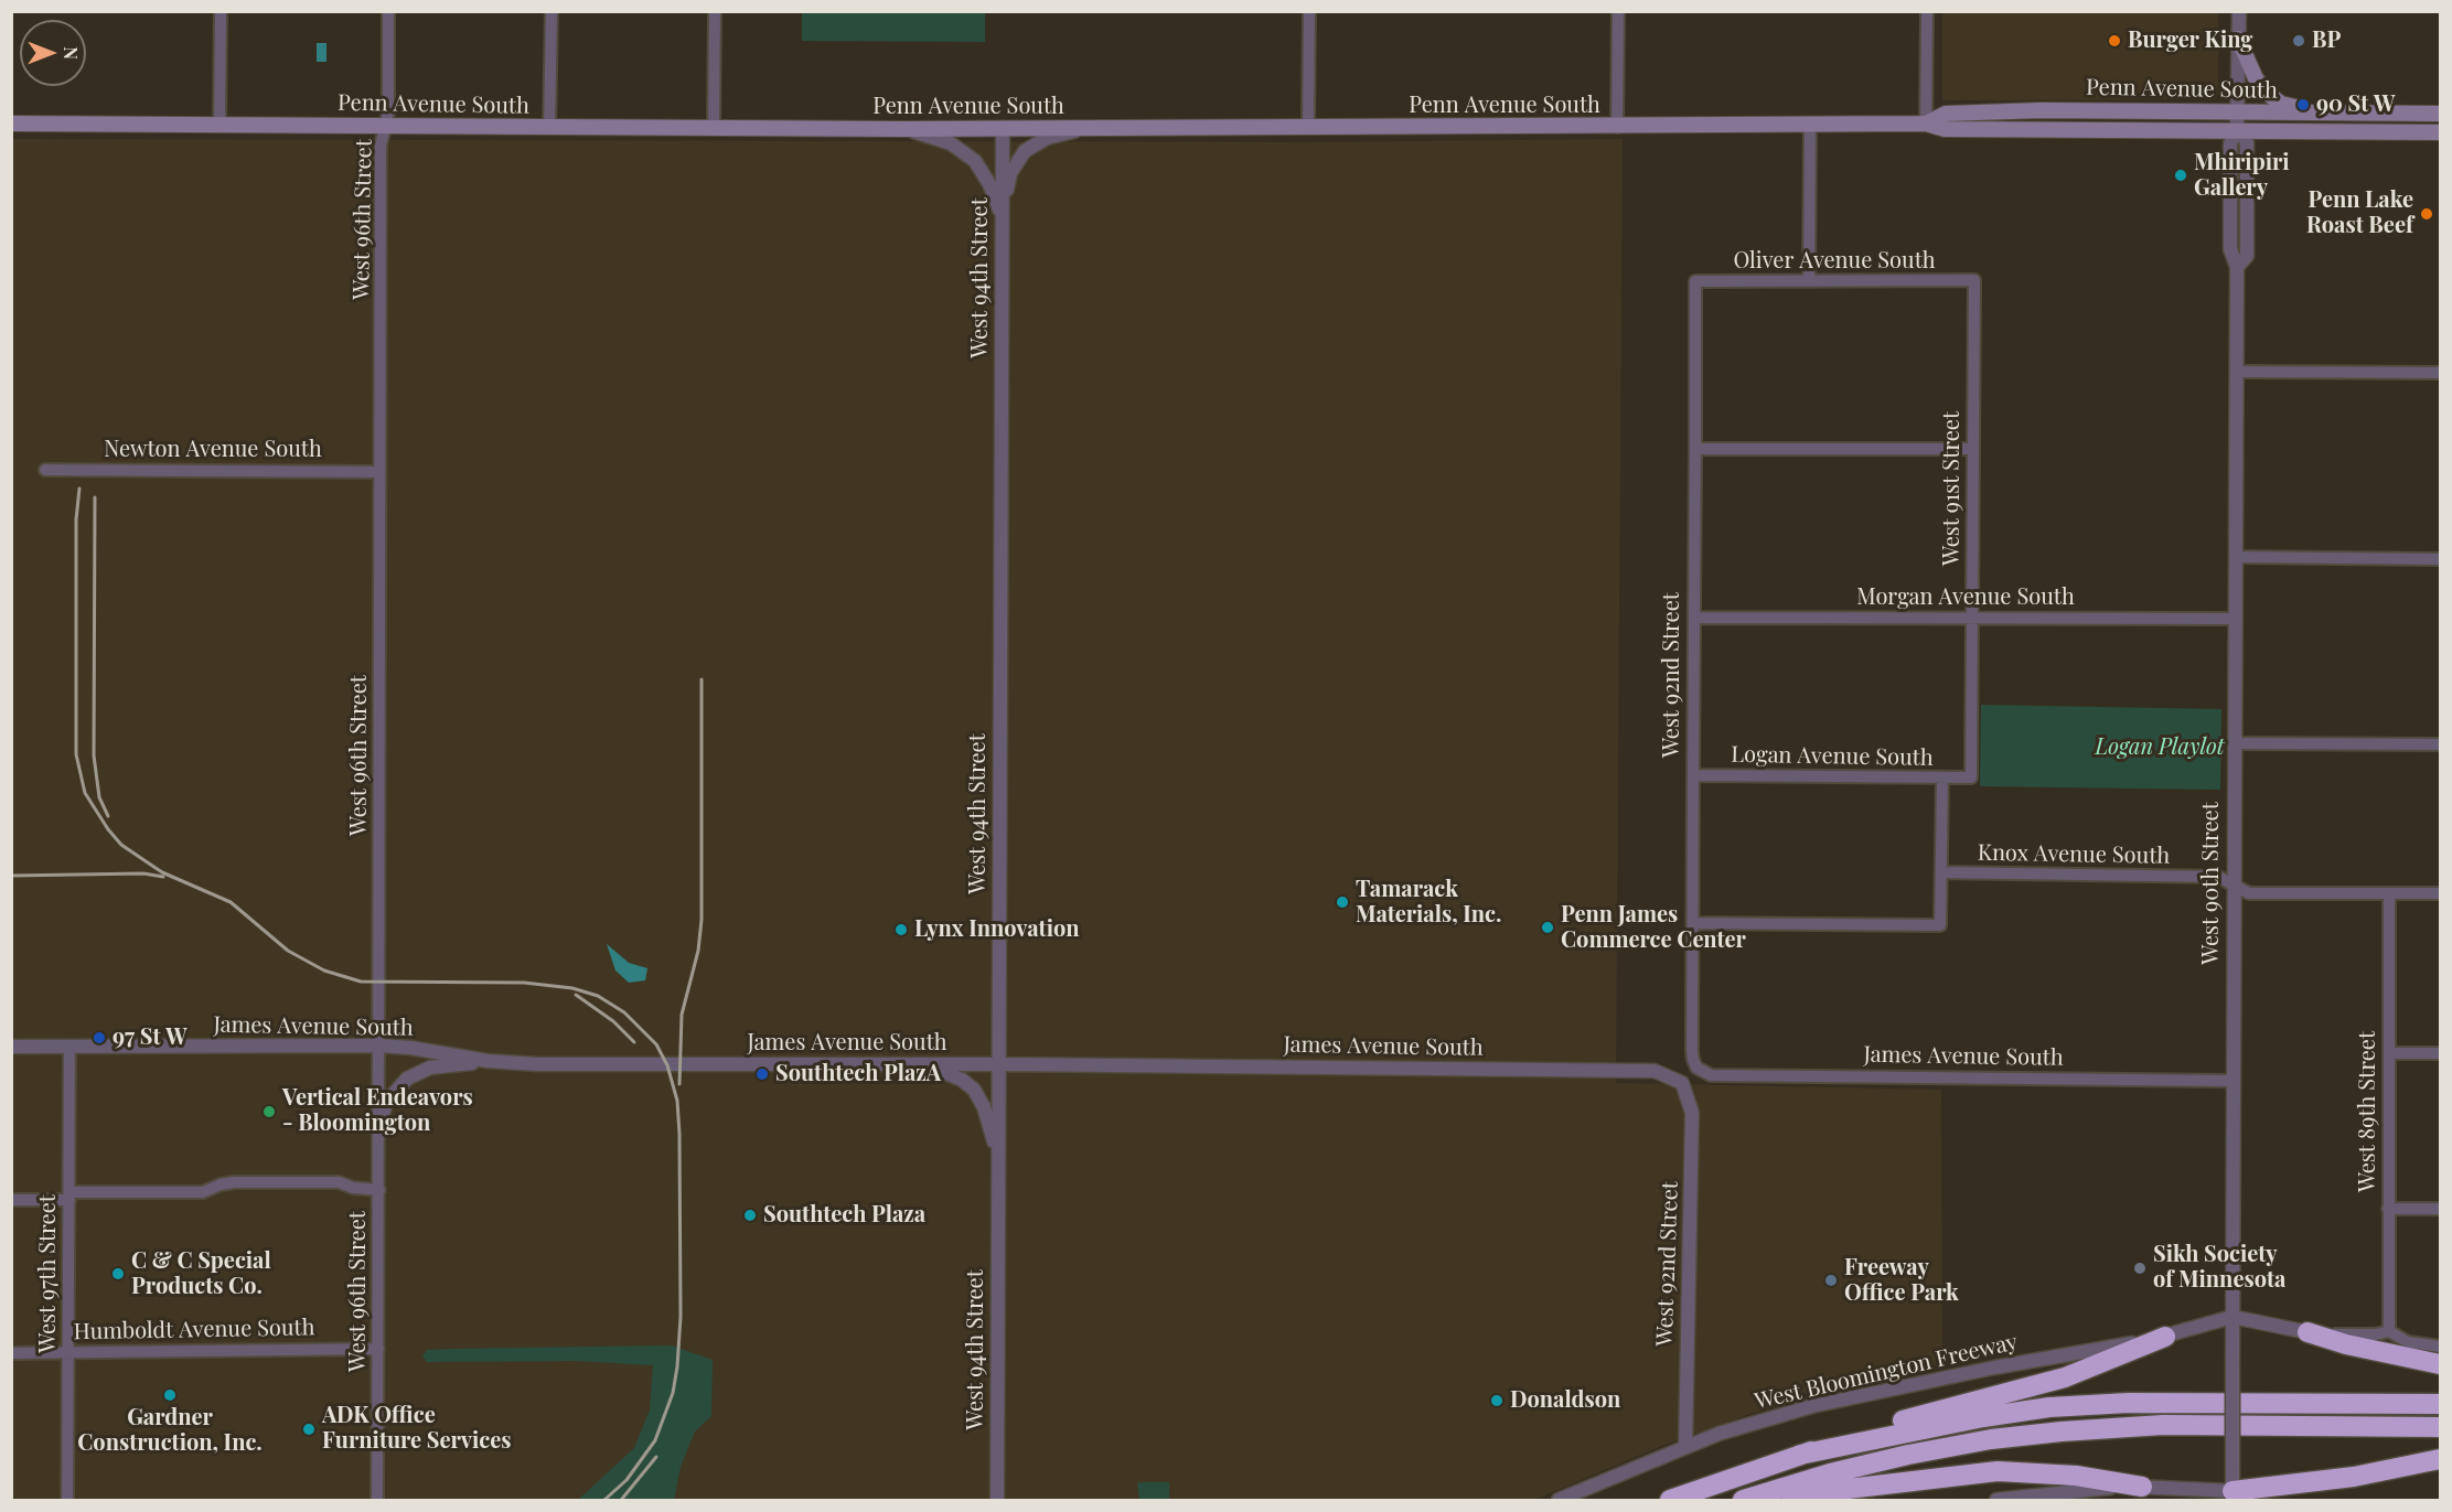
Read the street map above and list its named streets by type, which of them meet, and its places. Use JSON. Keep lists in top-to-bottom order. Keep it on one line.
{"streets":{"main road":["Penn Avenue South"],"street":["West 96th Street","Oliver Avenue South","West 94th Street","Newton Avenue South","West 91st Street","Morgan Avenue South","West 92nd Street","Logan Avenue South","Knox Avenue South","West 90th Street","James Avenue South","West 89th Street","West 97th Street","Humboldt Avenue South","West Bloomington Freeway"]},"crossings":[["Penn Avenue South","West 96th Street"],["Penn Avenue South","West 94th Street"],["Penn Avenue South","West 90th Street"],["West 96th Street","Newton Avenue South"],["West 96th Street","James Avenue South"],["West 96th Street","Humboldt Avenue South"],["Oliver Avenue South","West 91st Street"],["Oliver Avenue South","West 92nd Street"],["West 94th Street","James Avenue South"],["West 91st Street","Morgan Avenue South"],["West 91st Street","Logan Avenue South"],["Morgan Avenue South","West 92nd Street"],["Morgan Avenue South","West 90th Street"],["West 92nd Street","Logan Avenue South"],["West 92nd Street","James Avenue South"],["West 92nd Street","West Bloomington Freeway"],["Knox Avenue South","West 90th Street"],["Knox Avenue South","West 89th Street"],["West 90th Street","James Avenue South"],["West 90th Street","West Bloomington Freeway"],["James Avenue South","West 97th Street"],["West 97th Street","Humboldt Avenue South"]],"parks":["Logan Playlot"],"places":["Burger King","BP","90 St W","Mhiripiri Gallery","Penn Lake Roast Beef","Tamarack Materials, Inc.","Penn James Commerce Center","Lynx Innovation","97 St W","Southtech PlazA","Vertical Endeavors - Bloomington","Southtech Plaza","Sikh Society of Minnesota","C & C Special Products Co.","Freeway Office Park","Gardner Construction, Inc.","Donaldson","ADK Office Furniture Services"],"north":"right"}
